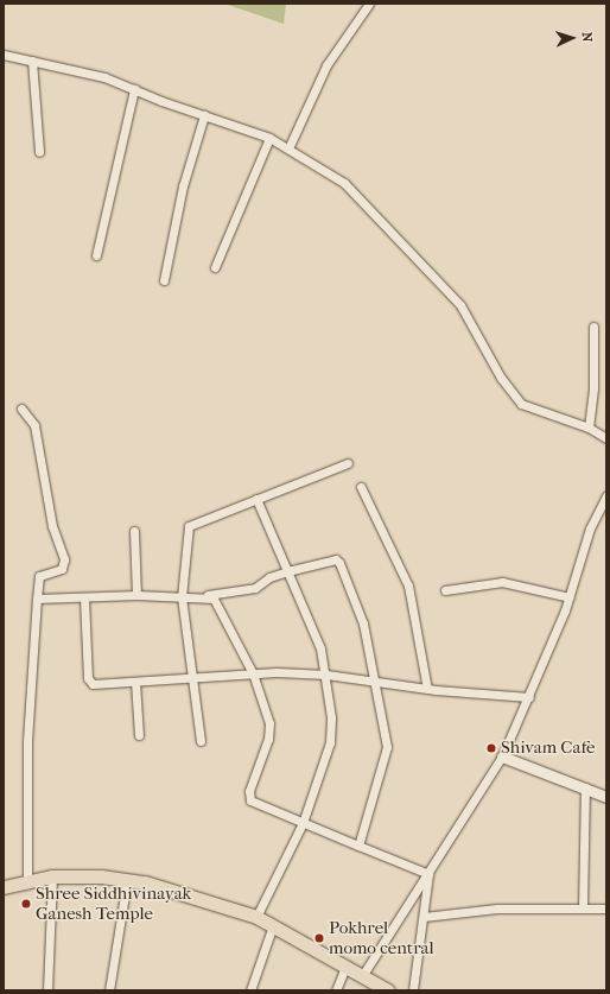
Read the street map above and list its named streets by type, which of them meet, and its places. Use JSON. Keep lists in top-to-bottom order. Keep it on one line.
{"places":["Shivam Cafe","Shree Siddhivinayak Ganesh Temple","Pokhrel momo central"],"north":"right"}
